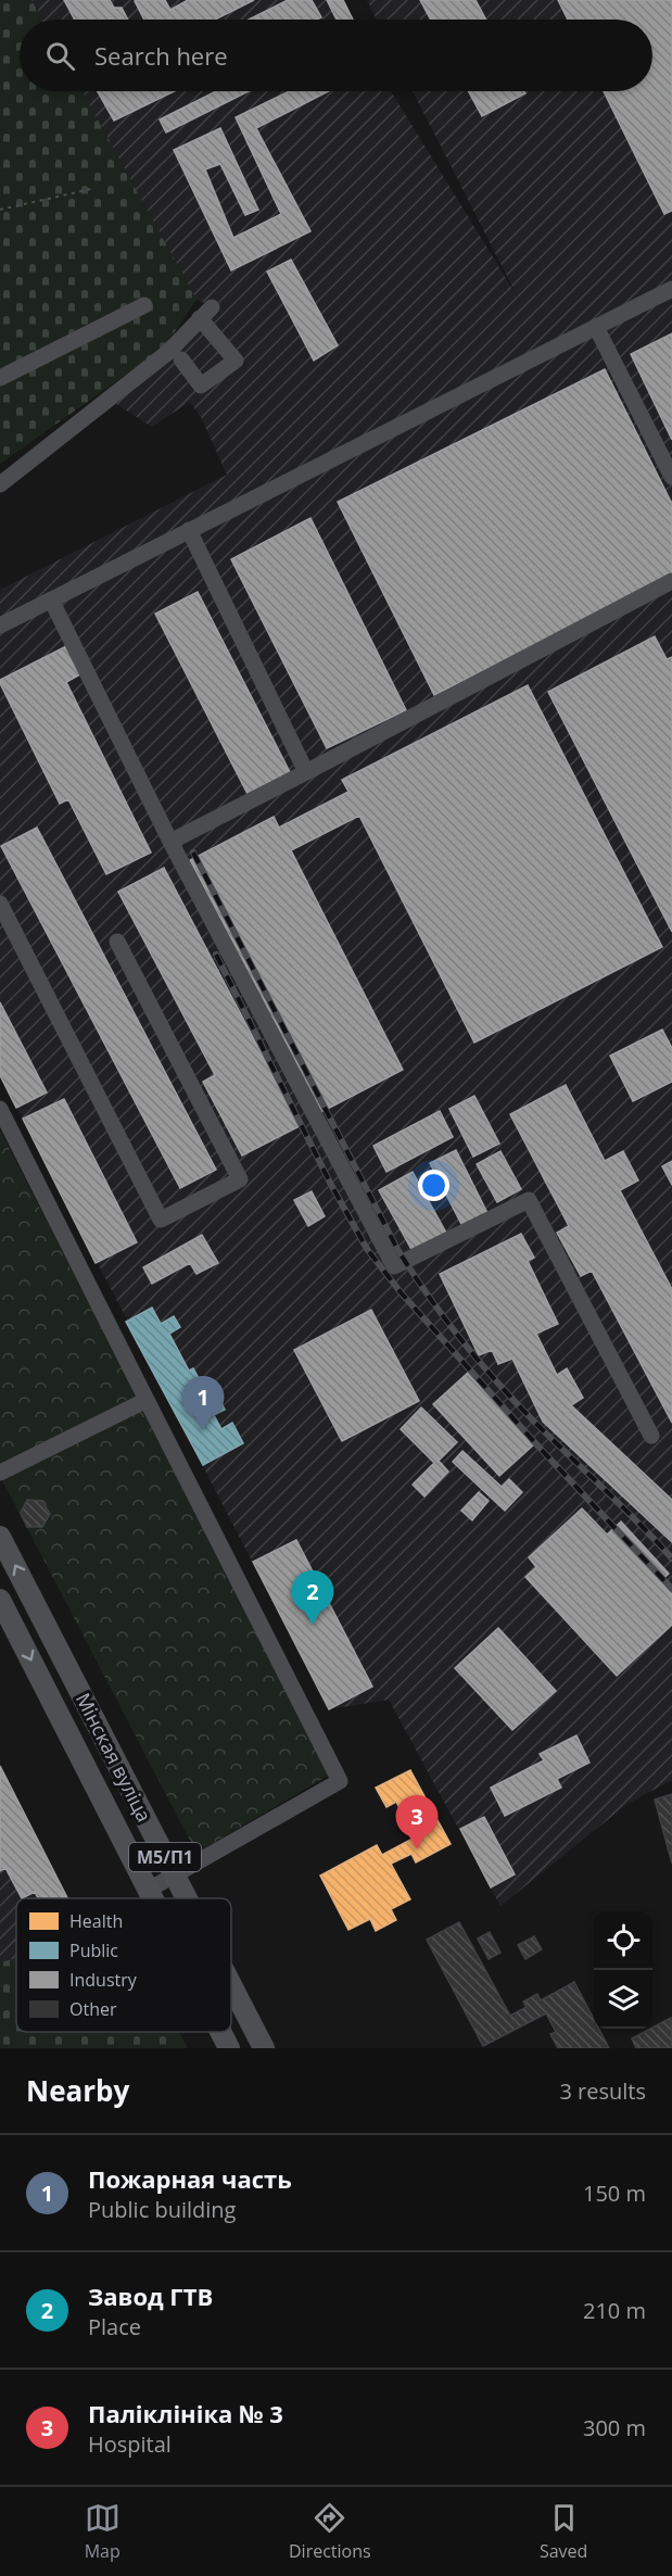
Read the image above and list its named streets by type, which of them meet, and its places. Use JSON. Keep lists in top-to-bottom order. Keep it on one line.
{"streets":{"main road":["Мінская вуліца","М5/П1"]},"legend":["Health","Public","Industry","Other"],"page":{"search":"Search here","pins":["1","2","3"],"heading":["Nearby","3 results"],"list":[{"mark":"1","name":"Пожарная часть","note":"Public building","value":"150 m"},{"mark":"2","name":"Завод ГТВ","note":"Place","value":"210 m"},{"mark":"3","name":"Паліклініка № 3","note":"Hospital","value":"300 m"}],"nav":["Map","Directions","Saved"]}}
